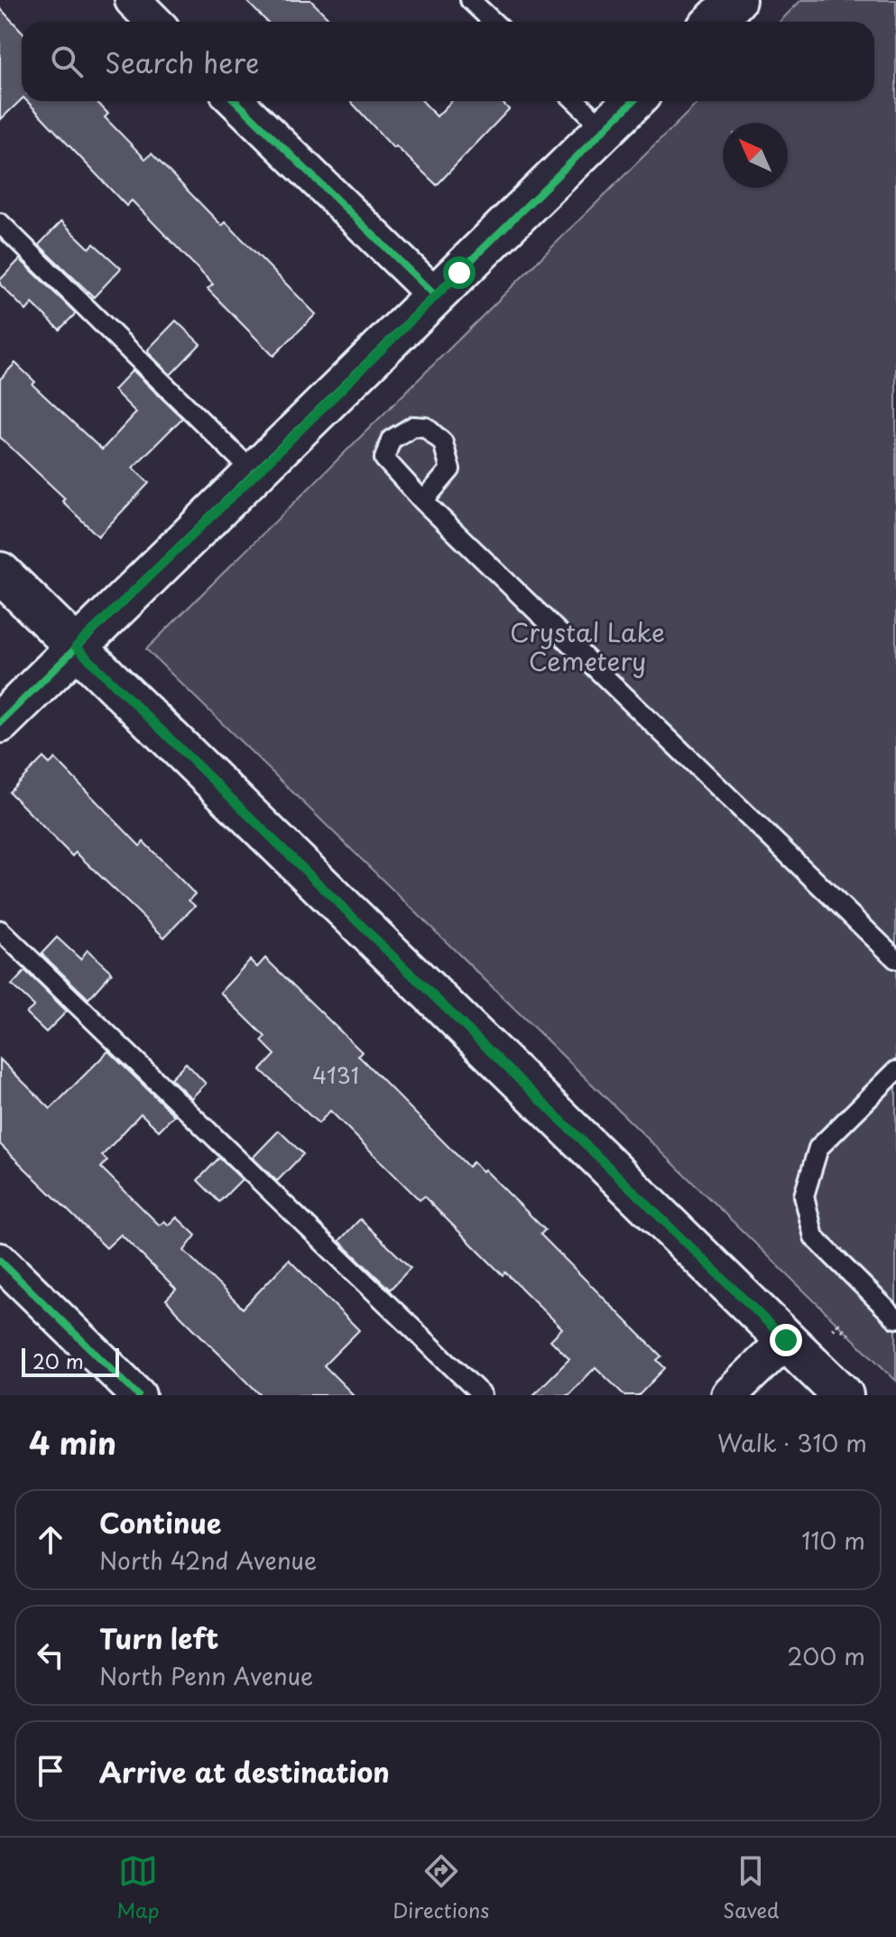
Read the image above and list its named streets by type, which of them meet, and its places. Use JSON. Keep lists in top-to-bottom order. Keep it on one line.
{"parks":["Crystal Lake Cemetery"],"house_numbers":["4131"],"scale_bar":"20 m","north":"top left","page":{"search":"Search here","scale":"20 m","heading":["4 min","Walk · 310 m"],"list":[["Continue","North 42nd Avenue","110 m"],["Turn left","North Penn Avenue","200 m"],"Arrive at destination"],"nav":["Map","Directions","Saved"]}}
